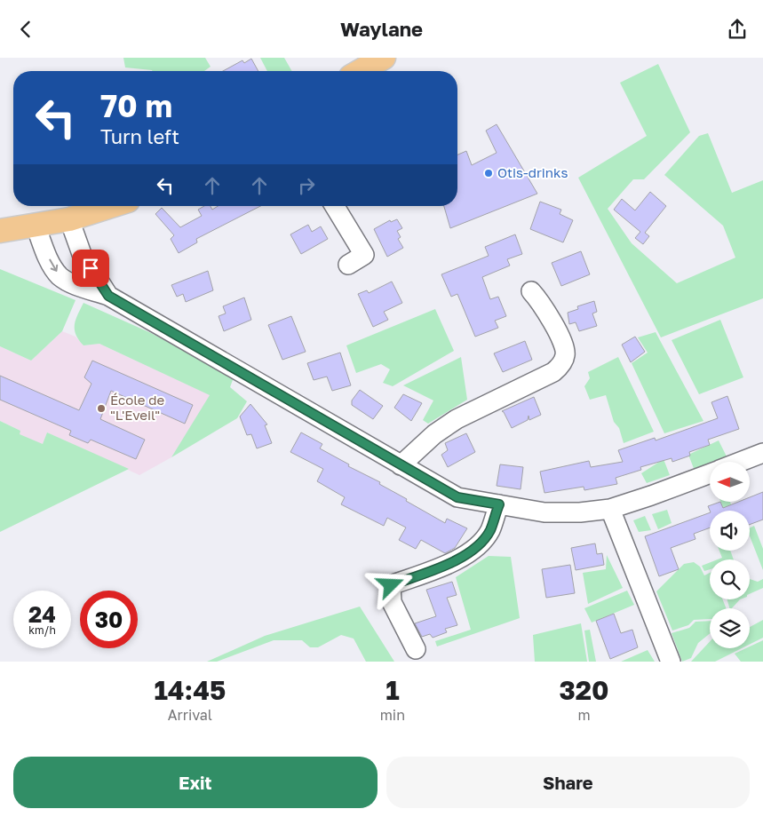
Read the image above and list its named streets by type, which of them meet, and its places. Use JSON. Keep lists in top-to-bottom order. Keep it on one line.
{"places":["Otis-drinks","École de \"L'Eveil\""],"north":"left","page":{"header":"Waylane","turn":["70 m","Turn left"],"speed":"24 km/h","limit":"30","eta":["14:45","Arrival","1","min","320","m"],"buttons":["Exit","Share"]}}
